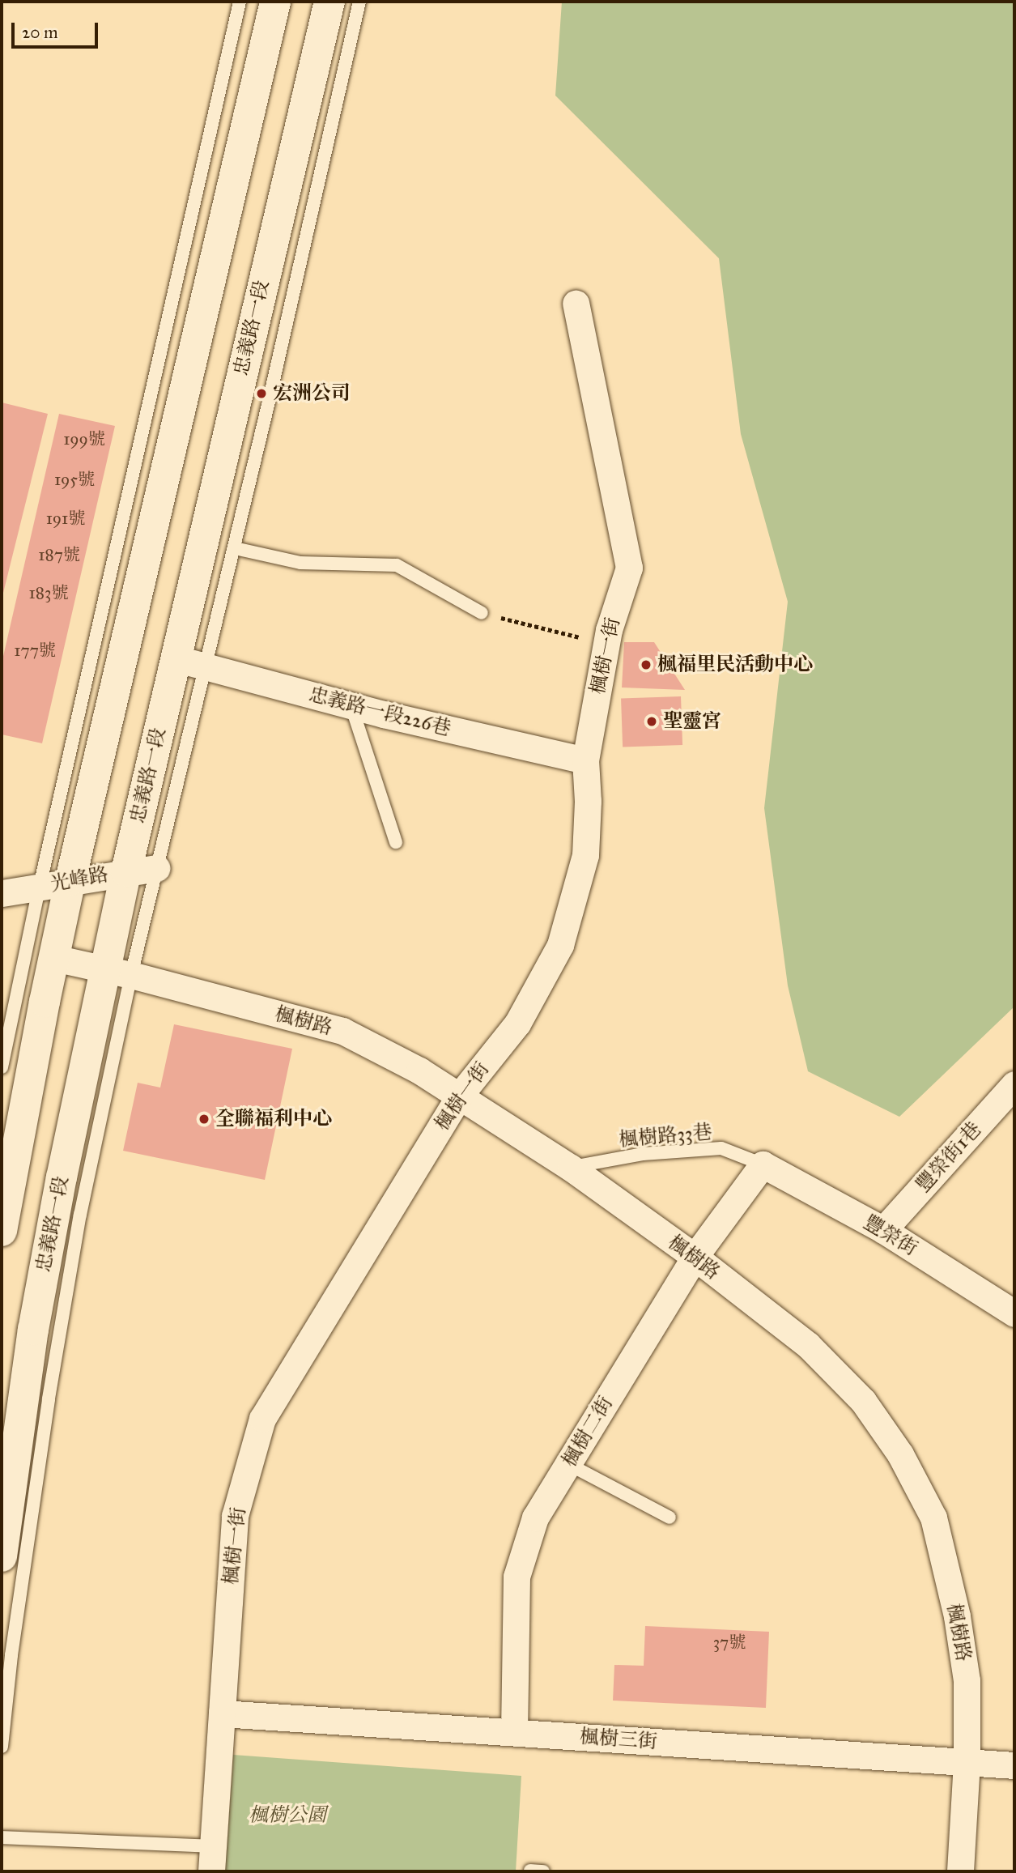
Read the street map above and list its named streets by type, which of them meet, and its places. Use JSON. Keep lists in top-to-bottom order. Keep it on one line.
{"streets":{"main road":["忠義路一段"],"street":["楓樹一街","忠義路一段226巷","光峰路","楓樹路","豐榮街1巷","豐榮街","楓樹二街","楓樹三街"],"lane":["楓樹路33巷"]},"crossings":[["忠義路一段","忠義路一段226巷"],["忠義路一段","光峰路"],["忠義路一段","楓樹路"],["楓樹一街","忠義路一段226巷"],["楓樹一街","楓樹路"],["楓樹一街","楓樹三街"],["楓樹路","楓樹路33巷"],["楓樹路","楓樹二街"],["楓樹路","楓樹三街"],["楓樹路33巷","豐榮街"],["楓樹路33巷","楓樹二街"],["豐榮街1巷","豐榮街"],["豐榮街","楓樹二街"],["楓樹二街","楓樹三街"]],"parks":["楓樹公園"],"places":["宏洲公司","楓福里民活動中心","聖靈宮","全聯福利中心"],"house_numbers":["199號","195號","191號","187號","183號","177號","37號"],"scale_bar":"20 m"}
